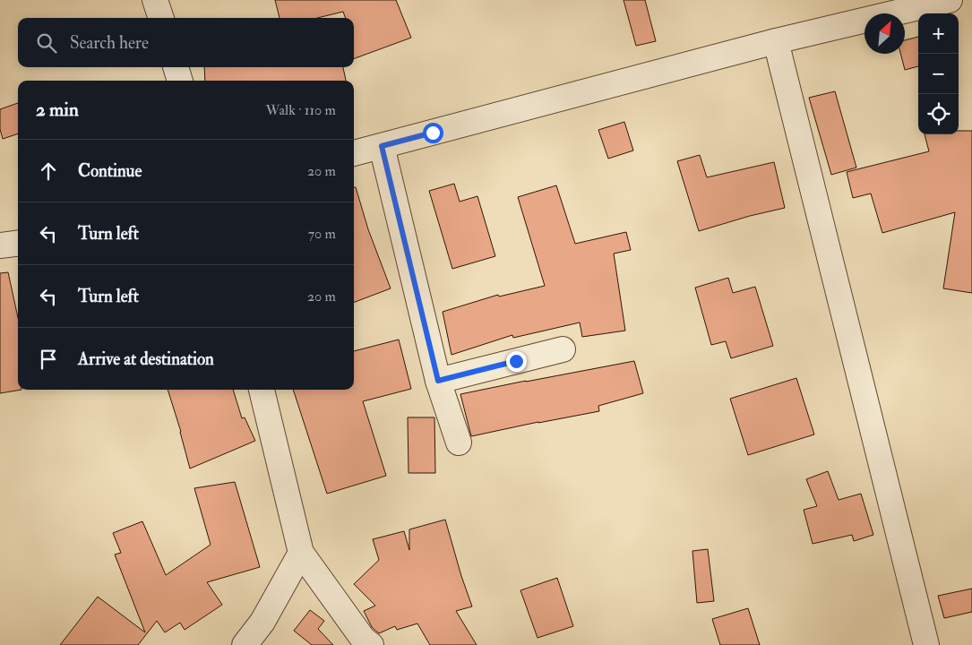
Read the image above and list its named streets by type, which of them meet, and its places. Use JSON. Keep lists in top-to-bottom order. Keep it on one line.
{"north":"top right","page":{"map_buttons":["+","−"],"search":"Search here","heading":["2 min","Walk · 110 m"],"list":[["Continue","20 m"],["Turn left","70 m"],["Turn left","20 m"],"Arrive at destination"]}}
